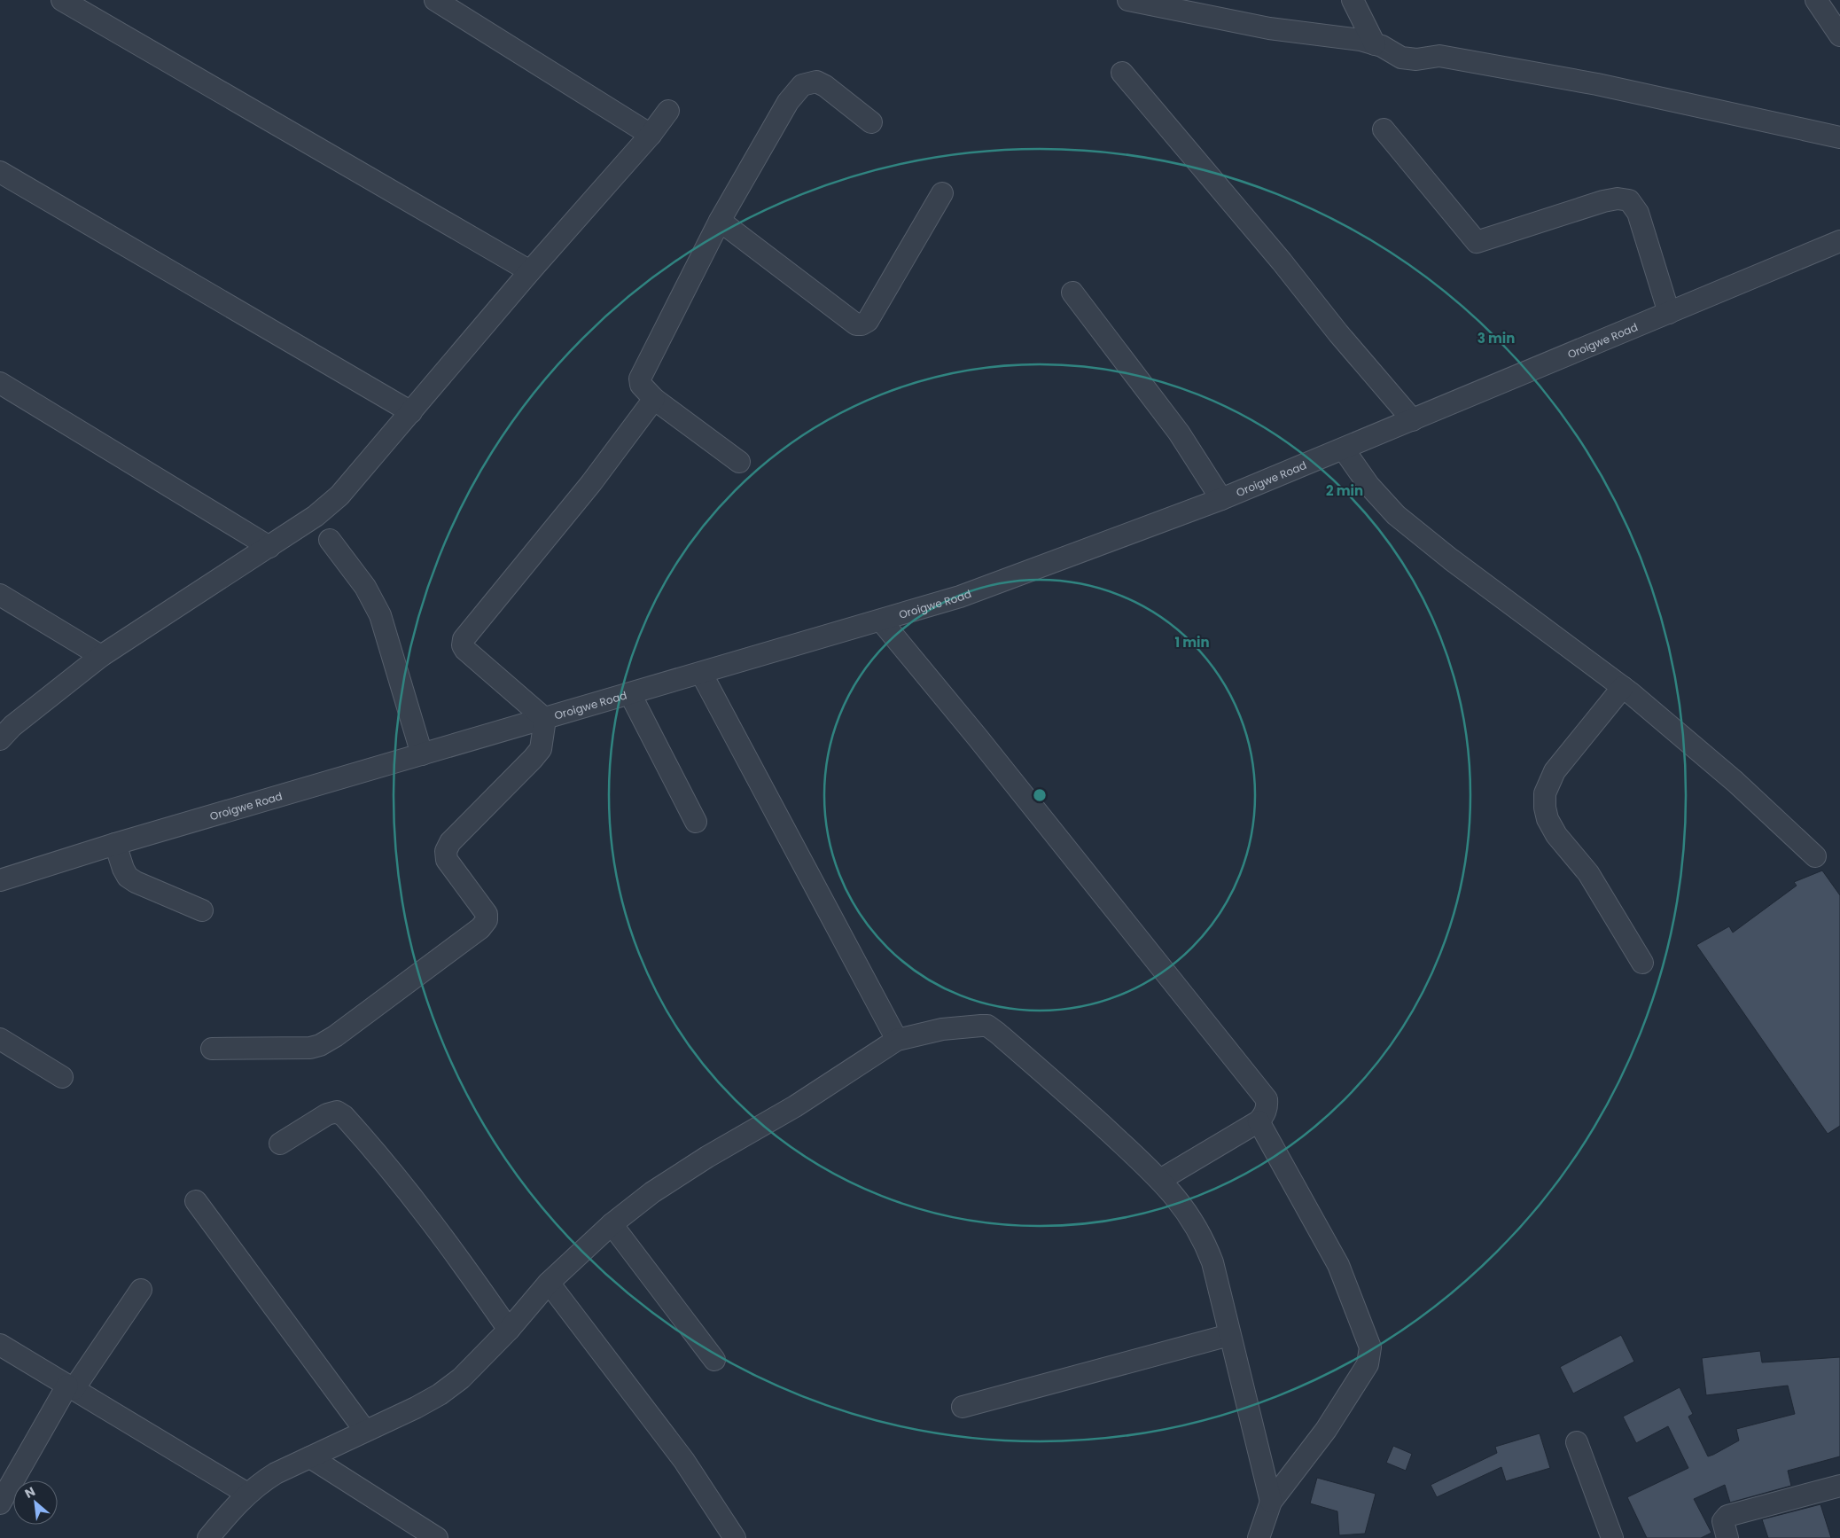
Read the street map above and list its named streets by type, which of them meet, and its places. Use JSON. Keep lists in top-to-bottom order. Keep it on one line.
{"streets":{"street":["Oroigwe Road"]},"north":"top left","rings":["3 min","2 min","1 min"]}
